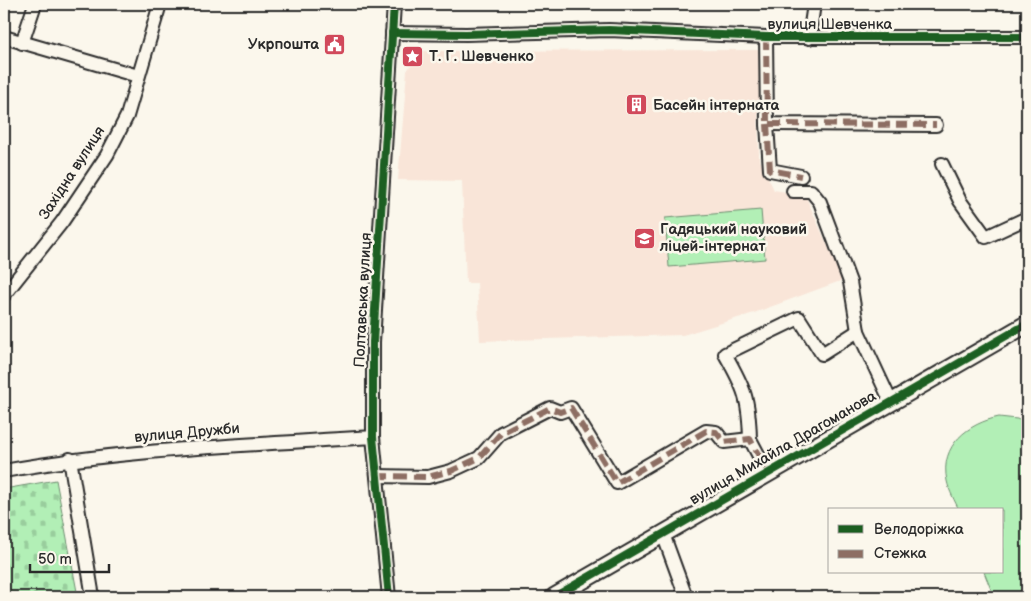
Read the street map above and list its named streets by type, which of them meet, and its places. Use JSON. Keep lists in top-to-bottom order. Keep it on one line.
{"streets":{"street":["вулиця Шевченка","Західна вулиця","Полтавська вулиця","вулиця Дружби","вулиця Михайла Драгоманова"]},"crossings":[["вулиця Шевченка","Полтавська вулиця"],["Полтавська вулиця","вулиця Дружби"]],"places":{"public building":["Укрпошта"],"place":["Т. Г. Шевченко"],"building":["Басейн інтерната"],"school or university":["Гадяцький науковий ліцей-інтернат"]},"legend":["Велодоріжка","Стежка"],"scale_bar":"50 m"}
